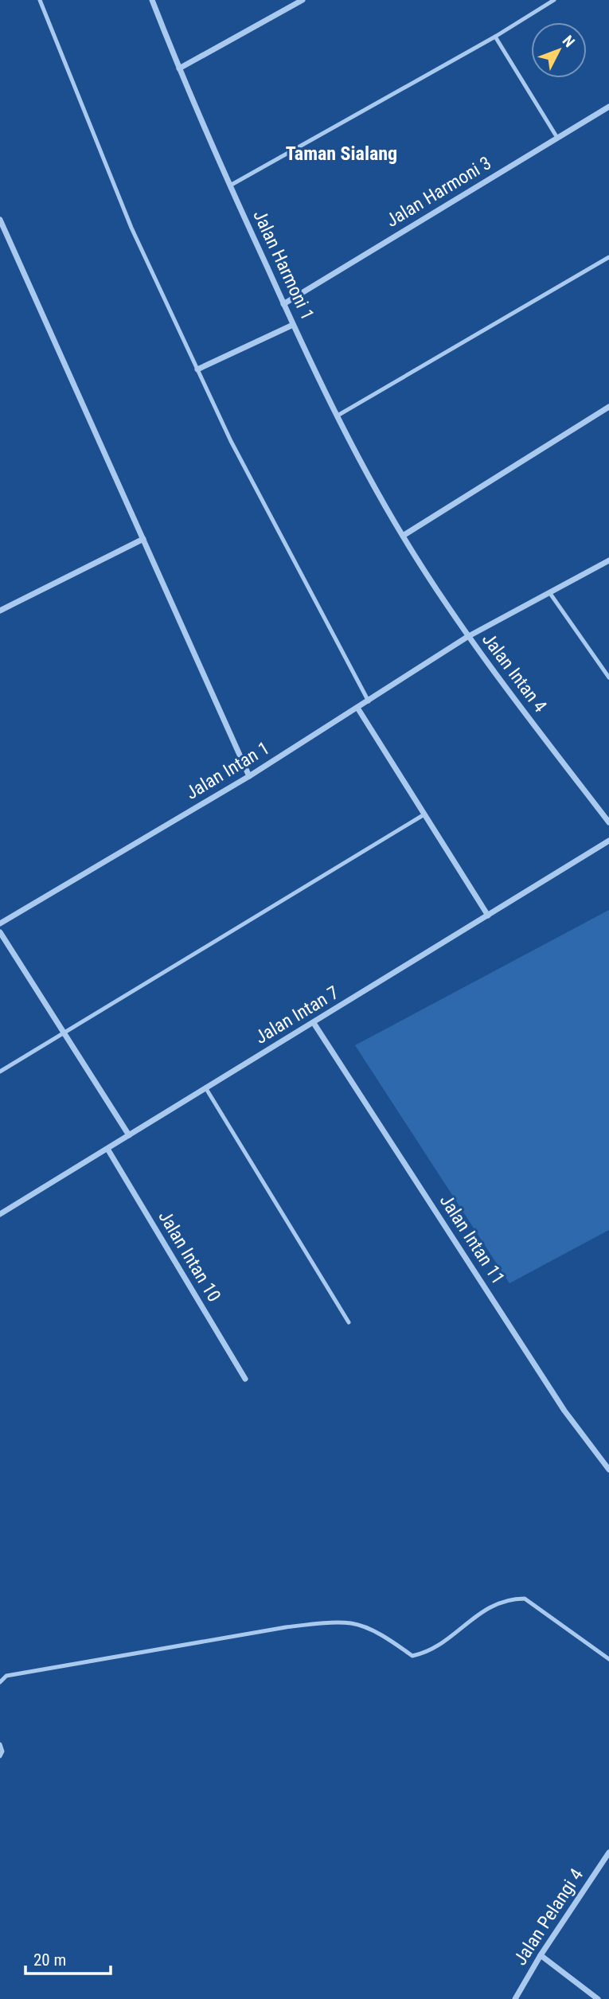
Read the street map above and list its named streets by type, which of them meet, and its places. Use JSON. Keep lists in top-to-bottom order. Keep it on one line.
{"streets":{"street":["Jalan Harmoni 3","Jalan Harmoni 1","Jalan Intan 4","Jalan Intan 1","Jalan Intan 7","Jalan Intan 11","Jalan Intan 10","Jalan Pelangi 4"]},"crossings":[["Jalan Harmoni 3","Jalan Harmoni 1"],["Jalan Harmoni 1","Jalan Intan 4"],["Jalan Intan 4","Jalan Intan 1"],["Jalan Intan 7","Jalan Intan 11"],["Jalan Intan 7","Jalan Intan 10"]],"districts":["Taman Sialang"],"scale_bar":"20 m","north":"top right"}
